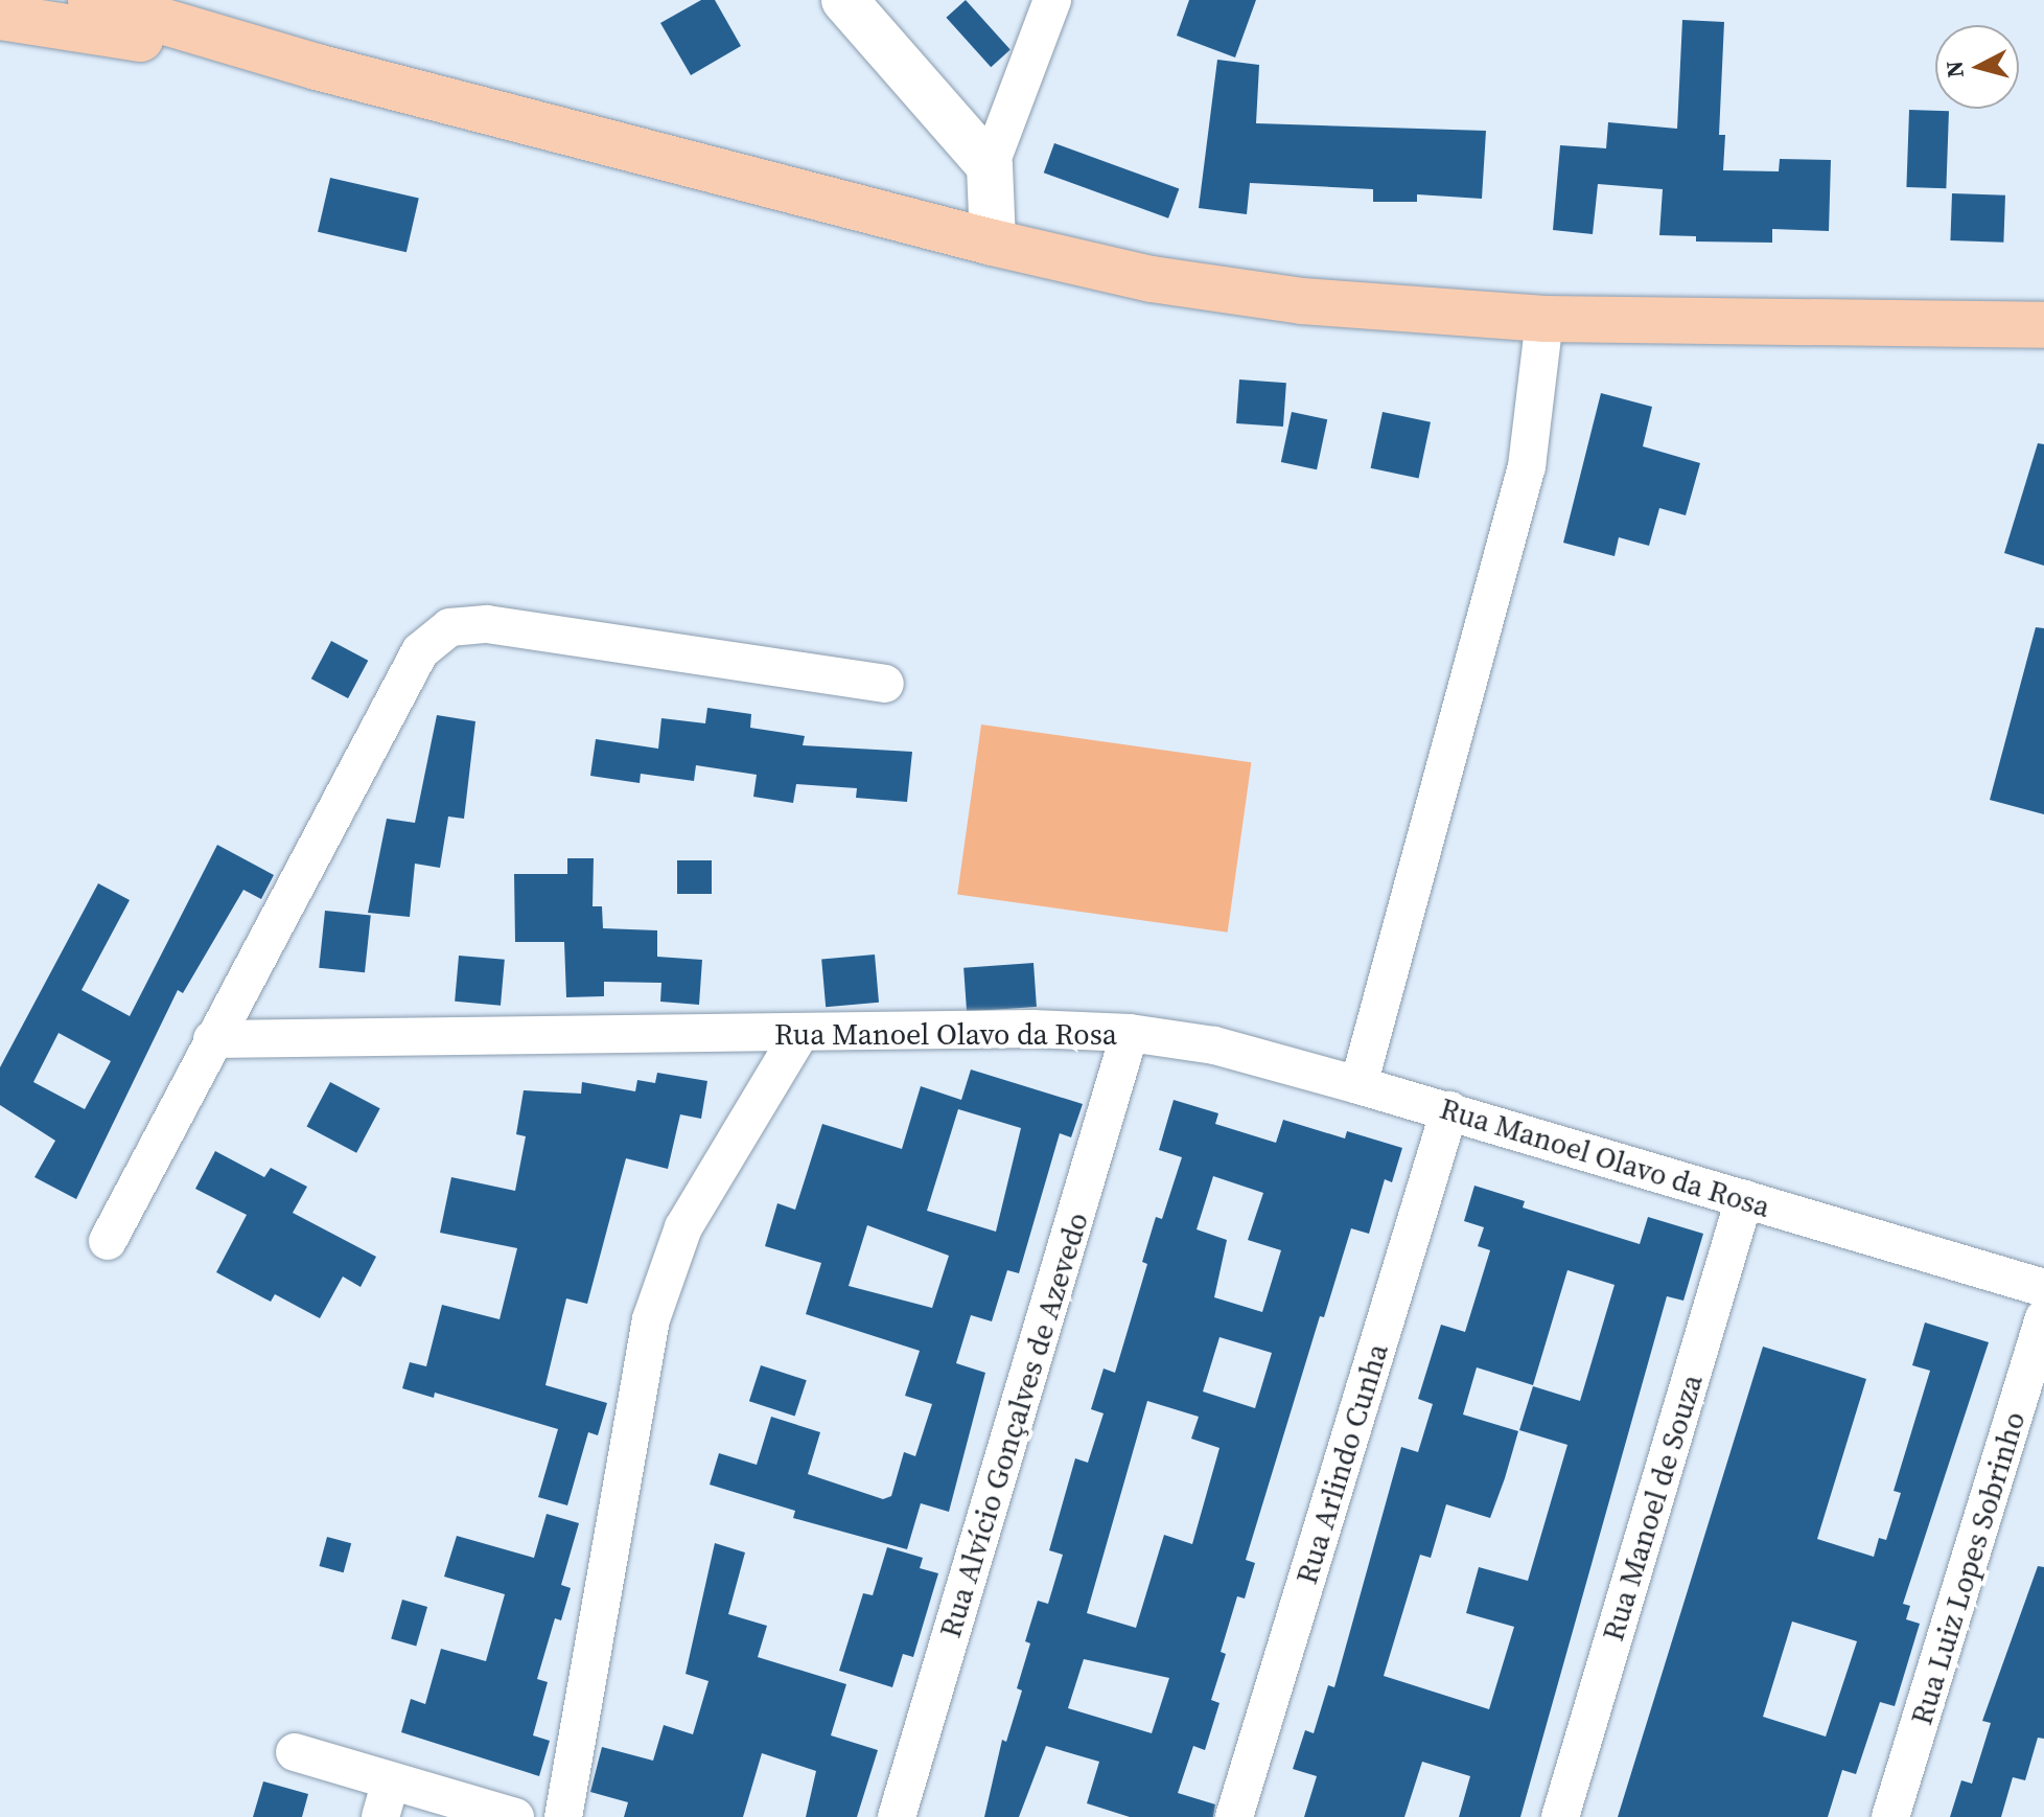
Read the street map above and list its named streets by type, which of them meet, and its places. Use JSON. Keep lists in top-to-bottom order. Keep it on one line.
{"streets":{"street":["Rua Manoel Olavo da Rosa","Rua Alvício Gonçalves de Azevedo","Rua Arlindo Cunha","Rua Manoel de Souza","Rua Luiz Lopes Sobrinho"]},"crossings":[["Rua Manoel Olavo da Rosa","Rua Alvício Gonçalves de Azevedo"],["Rua Manoel Olavo da Rosa","Rua Arlindo Cunha"],["Rua Manoel Olavo da Rosa","Rua Manoel de Souza"]],"north":"left"}
